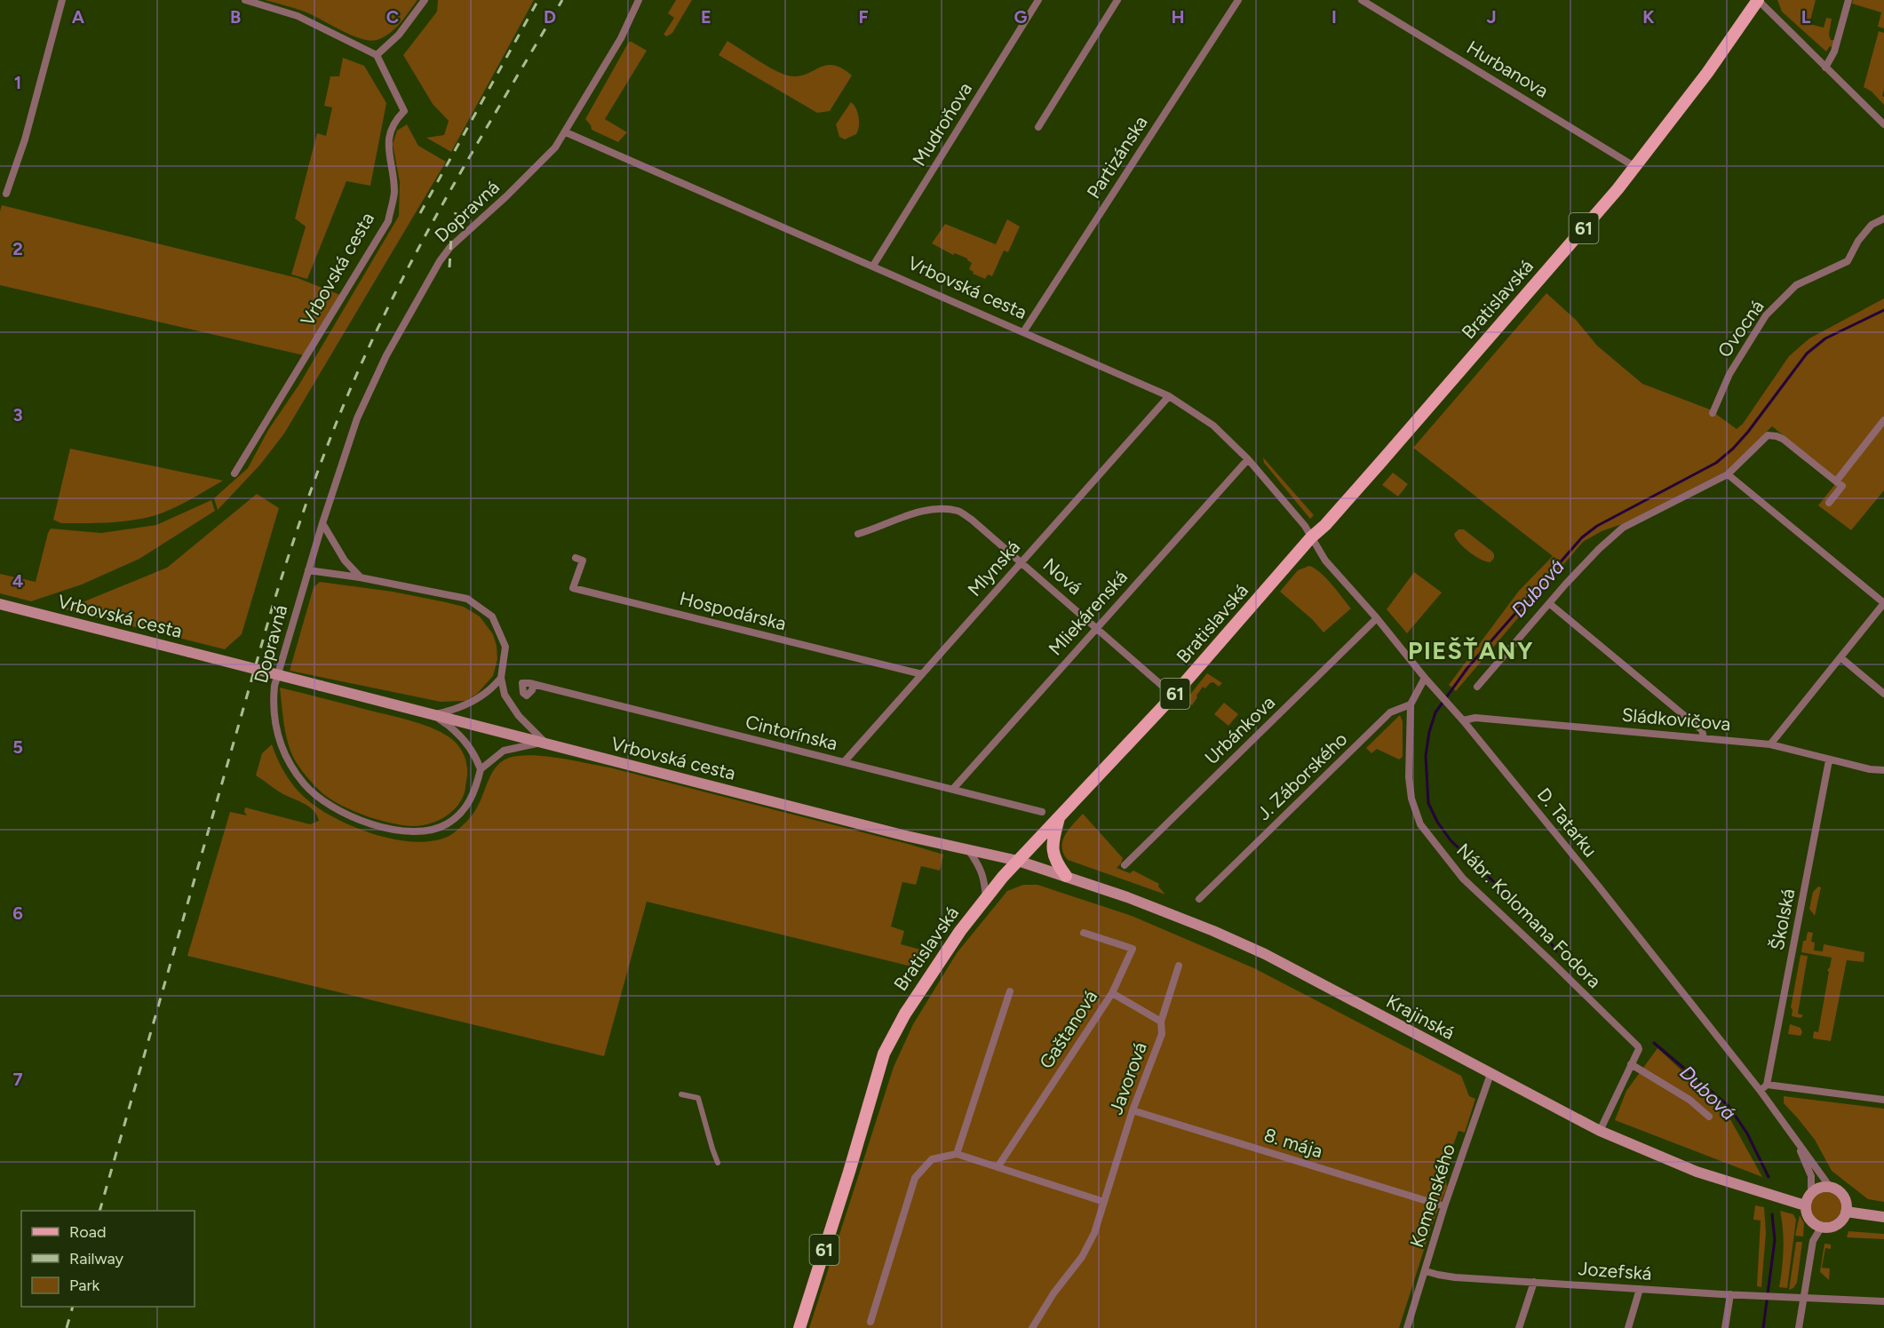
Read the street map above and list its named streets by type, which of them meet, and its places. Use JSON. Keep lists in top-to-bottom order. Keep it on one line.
{"streets":{"main road":["61","Vrbovská cesta","Bratislavská","Krajinská"],"street":["Hurbanova","Mudroňova","Partizánska","Dopravná","Ovocná","Mlynská","Nová","Hospodárska","Mliekárenská","Sládkovičova","Urbánkova","Cintorínska","J. Záborského","D. Tatarku","Nábr. Kolomana Fodora","Školská","Gaštanová","Javorová","8. mája","Komenského","Jozefská"]},"crossings":[["Hurbanova","Bratislavská"],["Mudroňova","Vrbovská cesta"],["Partizánska","Vrbovská cesta"],["Dopravná","Vrbovská cesta"],["Vrbovská cesta","Bratislavská"],["Vrbovská cesta","Mlynská"],["Vrbovská cesta","Mliekárenská"],["Vrbovská cesta","D. Tatarku"],["Vrbovská cesta","Krajinská"],["Bratislavská","Nová"],["Bratislavská","D. Tatarku"],["Bratislavská","Krajinská"],["Mlynská","Nová"],["Mlynská","Hospodárska"],["Mlynská","Cintorínska"],["Nová","Mliekárenská"],["Mliekárenská","Cintorínska"],["Sládkovičova","D. Tatarku"],["Sládkovičova","Školská"],["Urbánkova","D. Tatarku"],["J. Záborského","Nábr. Kolomana Fodora"],["D. Tatarku","Krajinská"],["Nábr. Kolomana Fodora","Krajinská"],["Krajinská","Komenského"],["Javorová","8. mája"],["8. mája","Komenského"],["Komenského","Jozefská"]],"districts":["PIEŠŤANY"],"water":["Dubová"],"legend":["Road","Railway","Park"],"grid":{"columns":["A","B","C","D","E","F","G","H","I","J","K","L"],"rows":["1","2","3","4","5","6","7"]}}
